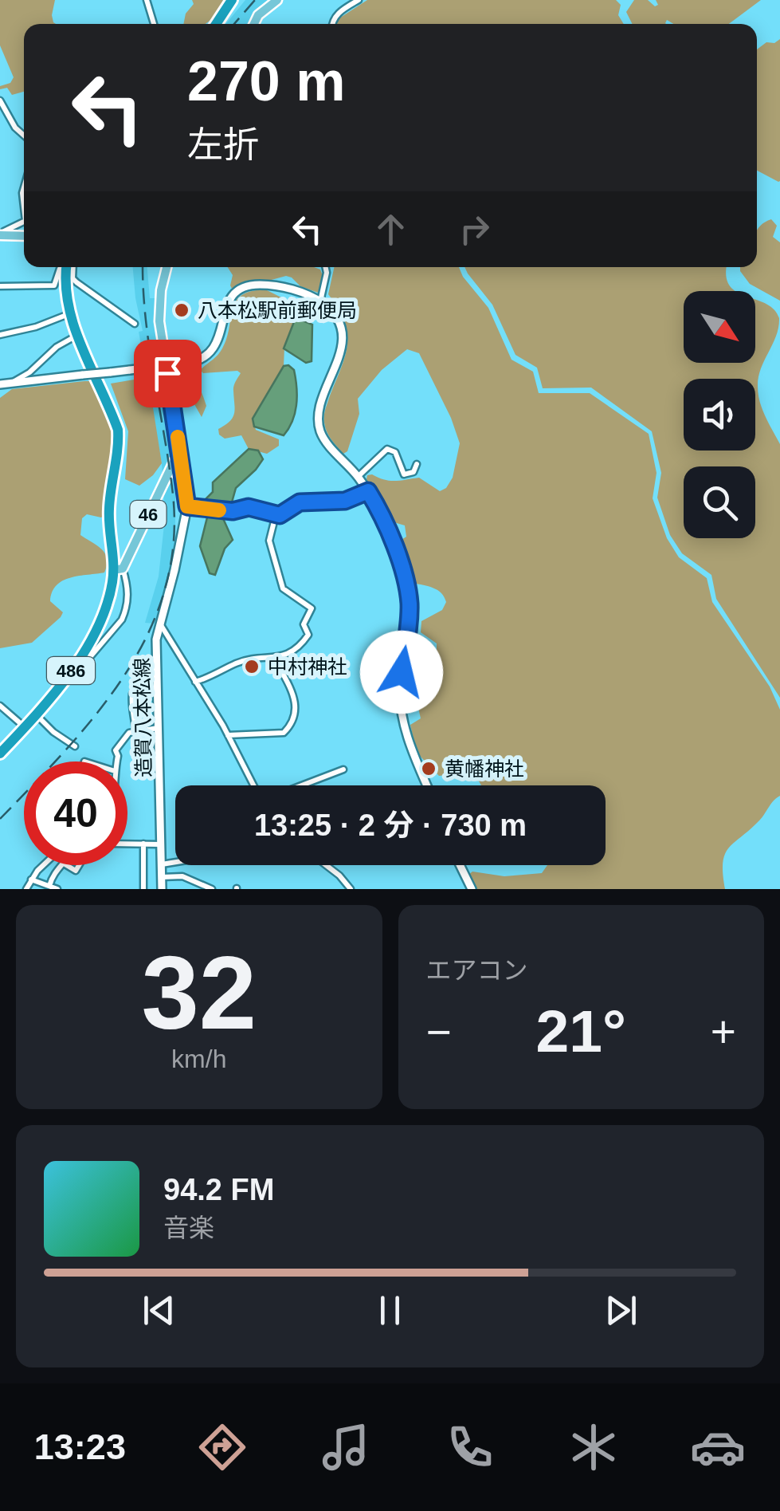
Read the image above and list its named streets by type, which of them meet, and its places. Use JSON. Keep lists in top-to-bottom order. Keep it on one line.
{"streets":{"highway":["486"],"main road":["46"],"street":["造賀八本松線"]},"crossings":[["46","486"],["46","造賀八本松線"]],"places":["八本松駅前郵便局","中村神社","黄幡神社"],"north":"bottom right","page":{"turn":["270 m","左折"],"limit":"40","trip":"13:25 · 2 分 · 730 m","tile":[["32","km/h"],"エアコン"],"heat":["−","21°","+"],"song":["94.2 FM","音楽"],"tabs":"13:23"}}
